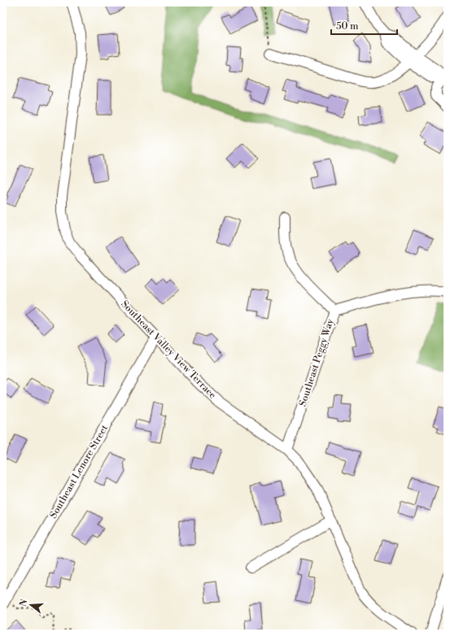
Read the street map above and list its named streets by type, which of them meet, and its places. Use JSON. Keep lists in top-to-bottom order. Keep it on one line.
{"streets":{"street":["Southeast Valley View Terrace","Southeast Peggy Way","Southeast Lenore Street"]},"crossings":[["Southeast Valley View Terrace","Southeast Peggy Way"],["Southeast Valley View Terrace","Southeast Lenore Street"]],"scale_bar":"50 m","north":"left"}
